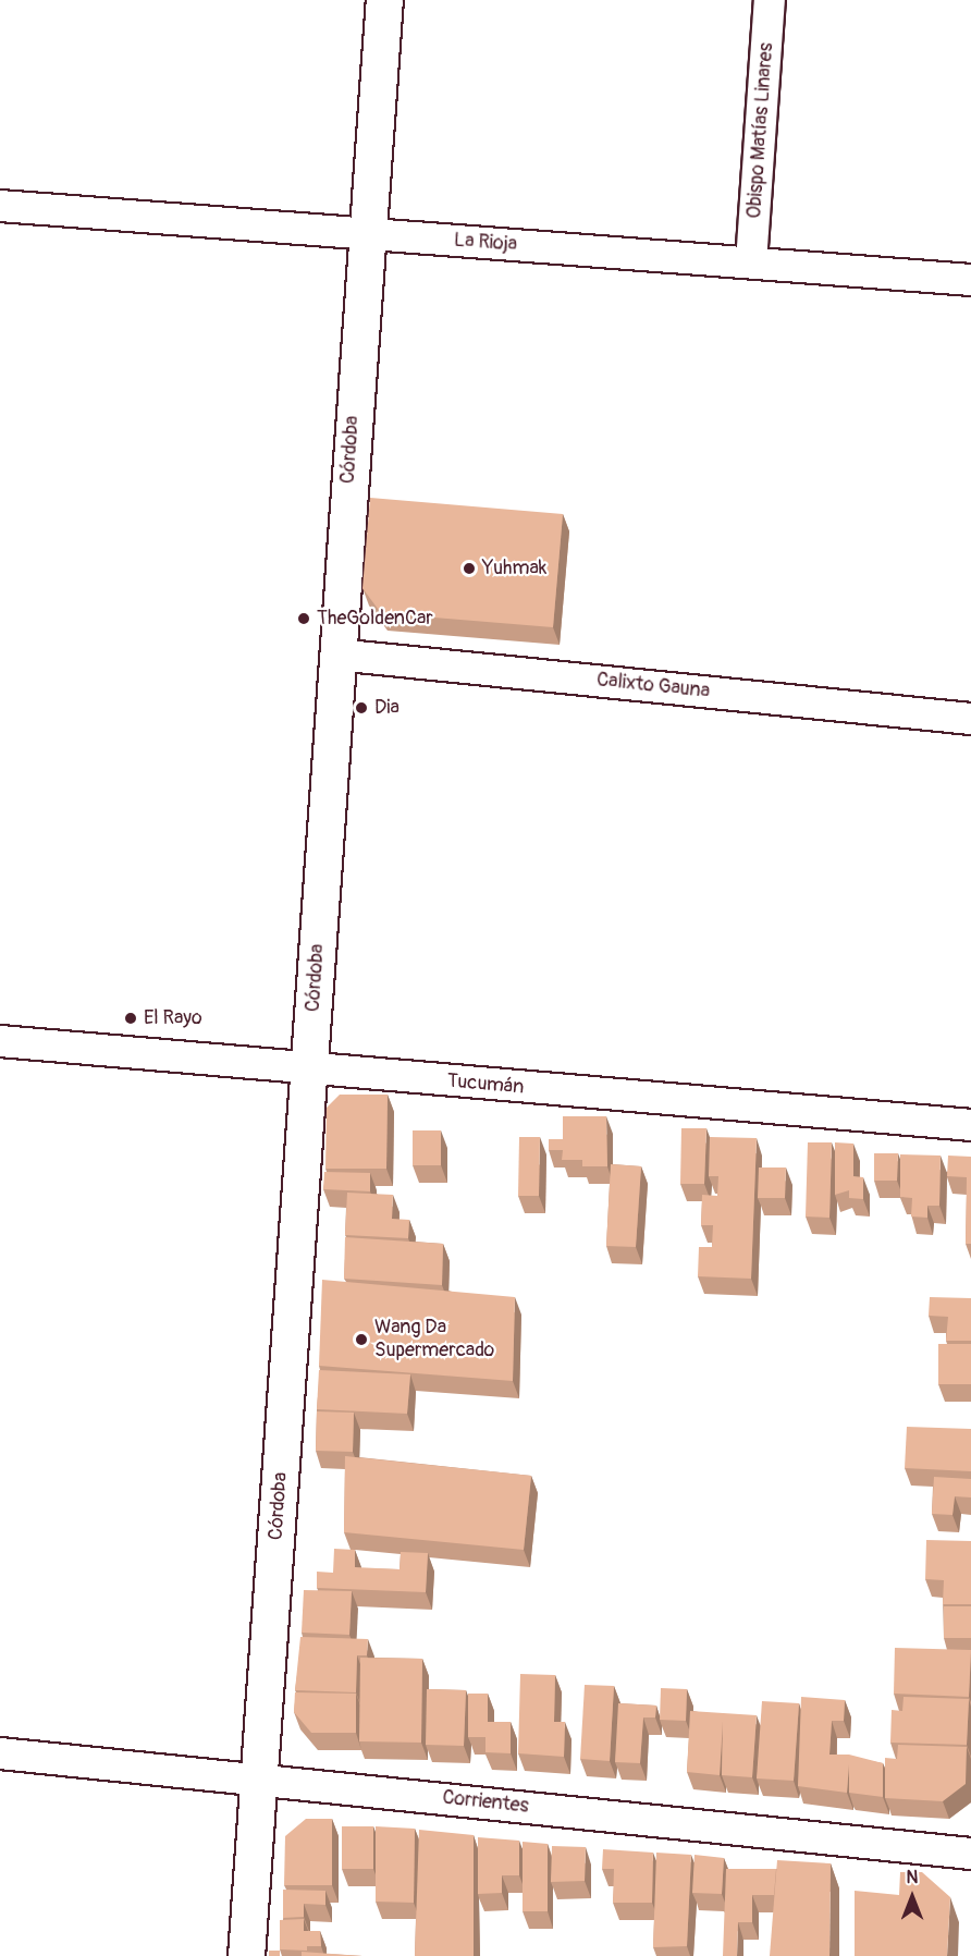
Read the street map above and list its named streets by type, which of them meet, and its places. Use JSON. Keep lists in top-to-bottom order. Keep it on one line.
{"streets":{"main road":["Córdoba"],"street":["Obispo Matías Linares","La Rioja","Calixto Gauna","Tucumán","Corrientes"]},"crossings":[["Obispo Matías Linares","La Rioja"],["La Rioja","Córdoba"],["Córdoba","Calixto Gauna"],["Córdoba","Tucumán"],["Córdoba","Corrientes"]],"places":["Yuhmak","TheGoldenCar","Dia","El Rayo","Wang Da Supermercado"],"north":"top"}
